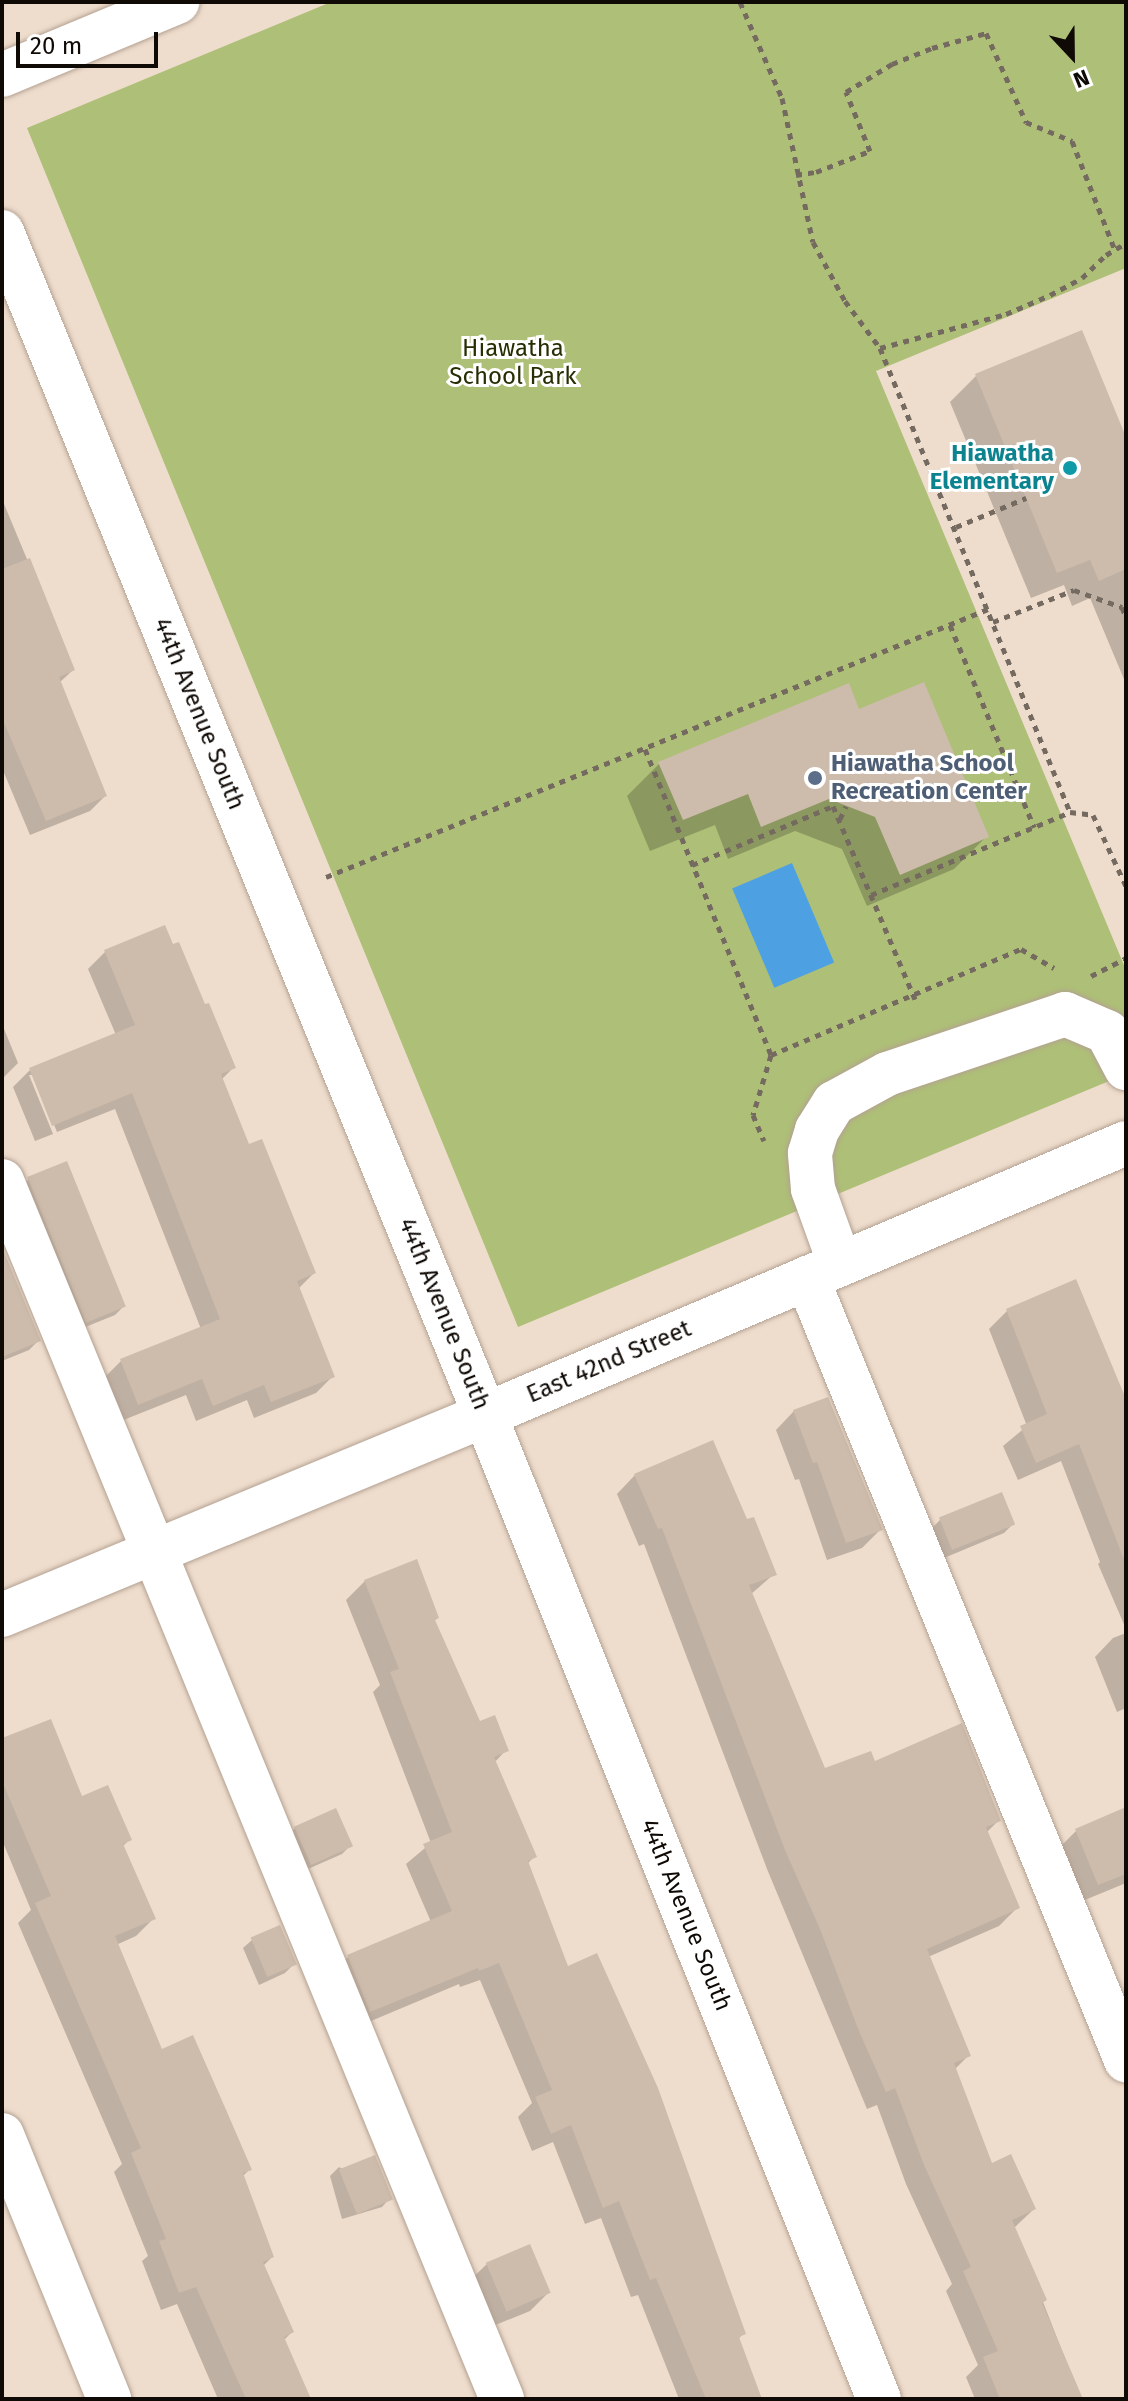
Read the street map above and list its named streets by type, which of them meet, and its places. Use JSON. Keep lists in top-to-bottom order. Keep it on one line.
{"streets":{"street":["44th Avenue South","East 42nd Street"]},"crossings":[["44th Avenue South","East 42nd Street"]],"parks":["Hiawatha School Park"],"places":["Hiawatha Elementary","Hiawatha School Recreation Center"],"scale_bar":"20 m","north":"bottom"}
